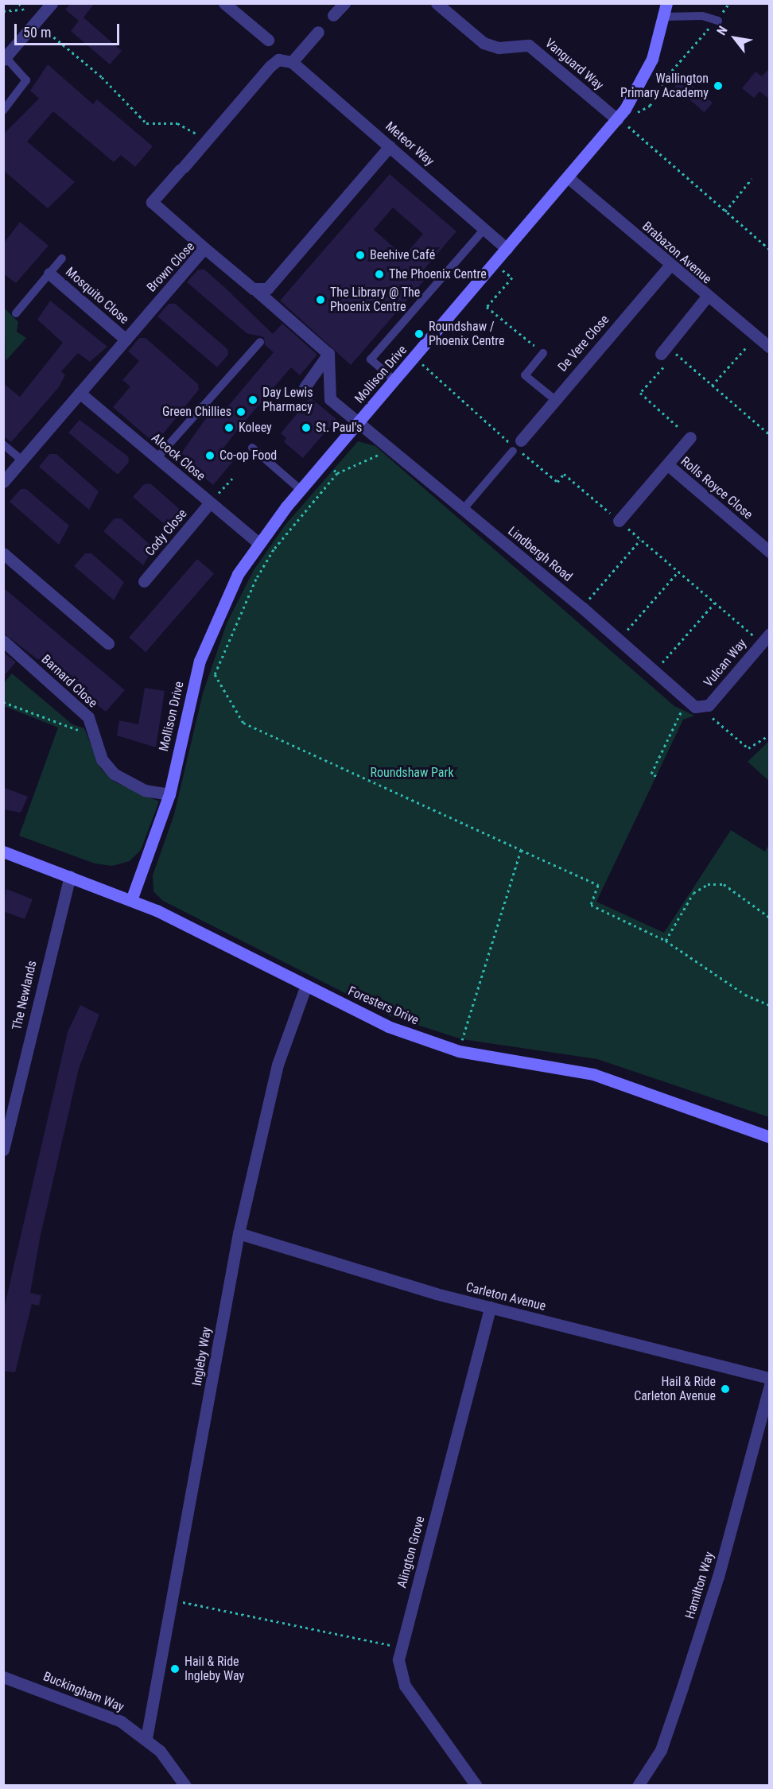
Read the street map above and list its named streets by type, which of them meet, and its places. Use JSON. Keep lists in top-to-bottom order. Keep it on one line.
{"streets":{"main road":["Mollison Drive","Foresters Drive"],"street":["Vanguard Way","Meteor Way","Brabazon Avenue","Brown Close","Mosquito Close","De Vere Close","Alcock Close","Rolls Royce Close","Cody Close","Lindbergh Road","Vulcan Way","Barnard Close","The Newlands","Carleton Avenue","Ingleby Way","Alington Grove","Hamilton Way","Buckingham Way"]},"crossings":[["Vanguard Way","Mollison Drive"],["Meteor Way","Mollison Drive"],["Brabazon Avenue","De Vere Close"],["Brabazon Avenue","Mollison Drive"],["Brown Close","Mosquito Close"],["Brown Close","Alcock Close"],["Brown Close","Lindbergh Road"],["Mollison Drive","Alcock Close"],["Mollison Drive","Lindbergh Road"],["Mollison Drive","Barnard Close"],["Mollison Drive","Foresters Drive"],["Alcock Close","Cody Close"],["Lindbergh Road","Vulcan Way"],["The Newlands","Foresters Drive"],["Foresters Drive","Ingleby Way"],["Carleton Avenue","Ingleby Way"],["Carleton Avenue","Alington Grove"],["Ingleby Way","Buckingham Way"]],"parks":["Roundshaw Park"],"places":["Wallington Primary Academy","Beehive Café","The Phoenix Centre","The Library @ The Phoenix Centre","Roundshaw / Phoenix Centre","Day Lewis Pharmacy","Green Chillies","Koleey","St. Paul's","Co-op Food","Hail & Ride Carleton Avenue","Hail & Ride Ingleby Way"],"scale_bar":"50 m","north":"top left"}
